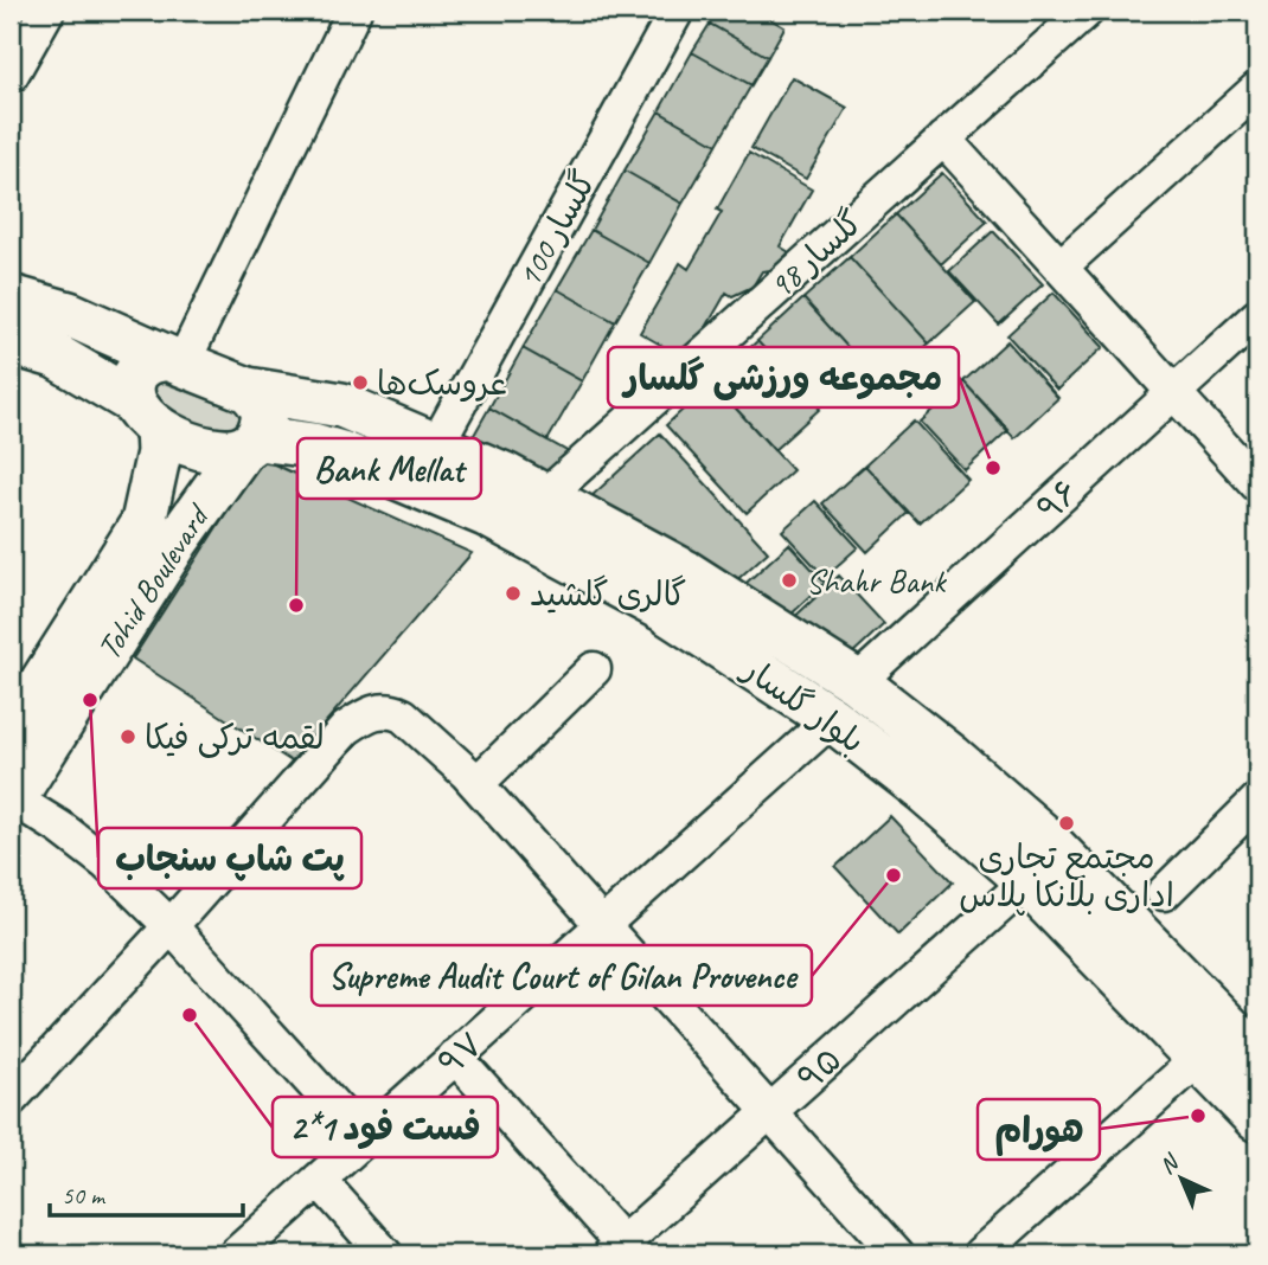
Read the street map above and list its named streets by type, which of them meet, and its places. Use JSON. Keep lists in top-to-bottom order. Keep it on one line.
{"streets":{"main road":["Tohid Boulevard","بلوار گلسار"],"street":["گلسار 100","گلسار 98","۹۶","۹۷","۹۵"]},"crossings":[["گلسار 100","بلوار گلسار"],["گلسار 98","بلوار گلسار"],["۹۶","بلوار گلسار"],["Tohid Boulevard","بلوار گلسار"],["بلوار گلسار","۹۷"],["بلوار گلسار","۹۵"]],"places":["عروسک‌ها","مجموعه ورزشی گلسار","Shahr Bank","گالری گلشید","Bank Mellat","پت شاپ سنجاب","لقمه ترکی فیکا","مجتمع تجاری اداری بلانکا پلاس","Supreme Audit Court of Gilan Provence","فست فود 1*2","هورام"],"scale_bar":"50 m","north":"top left"}
